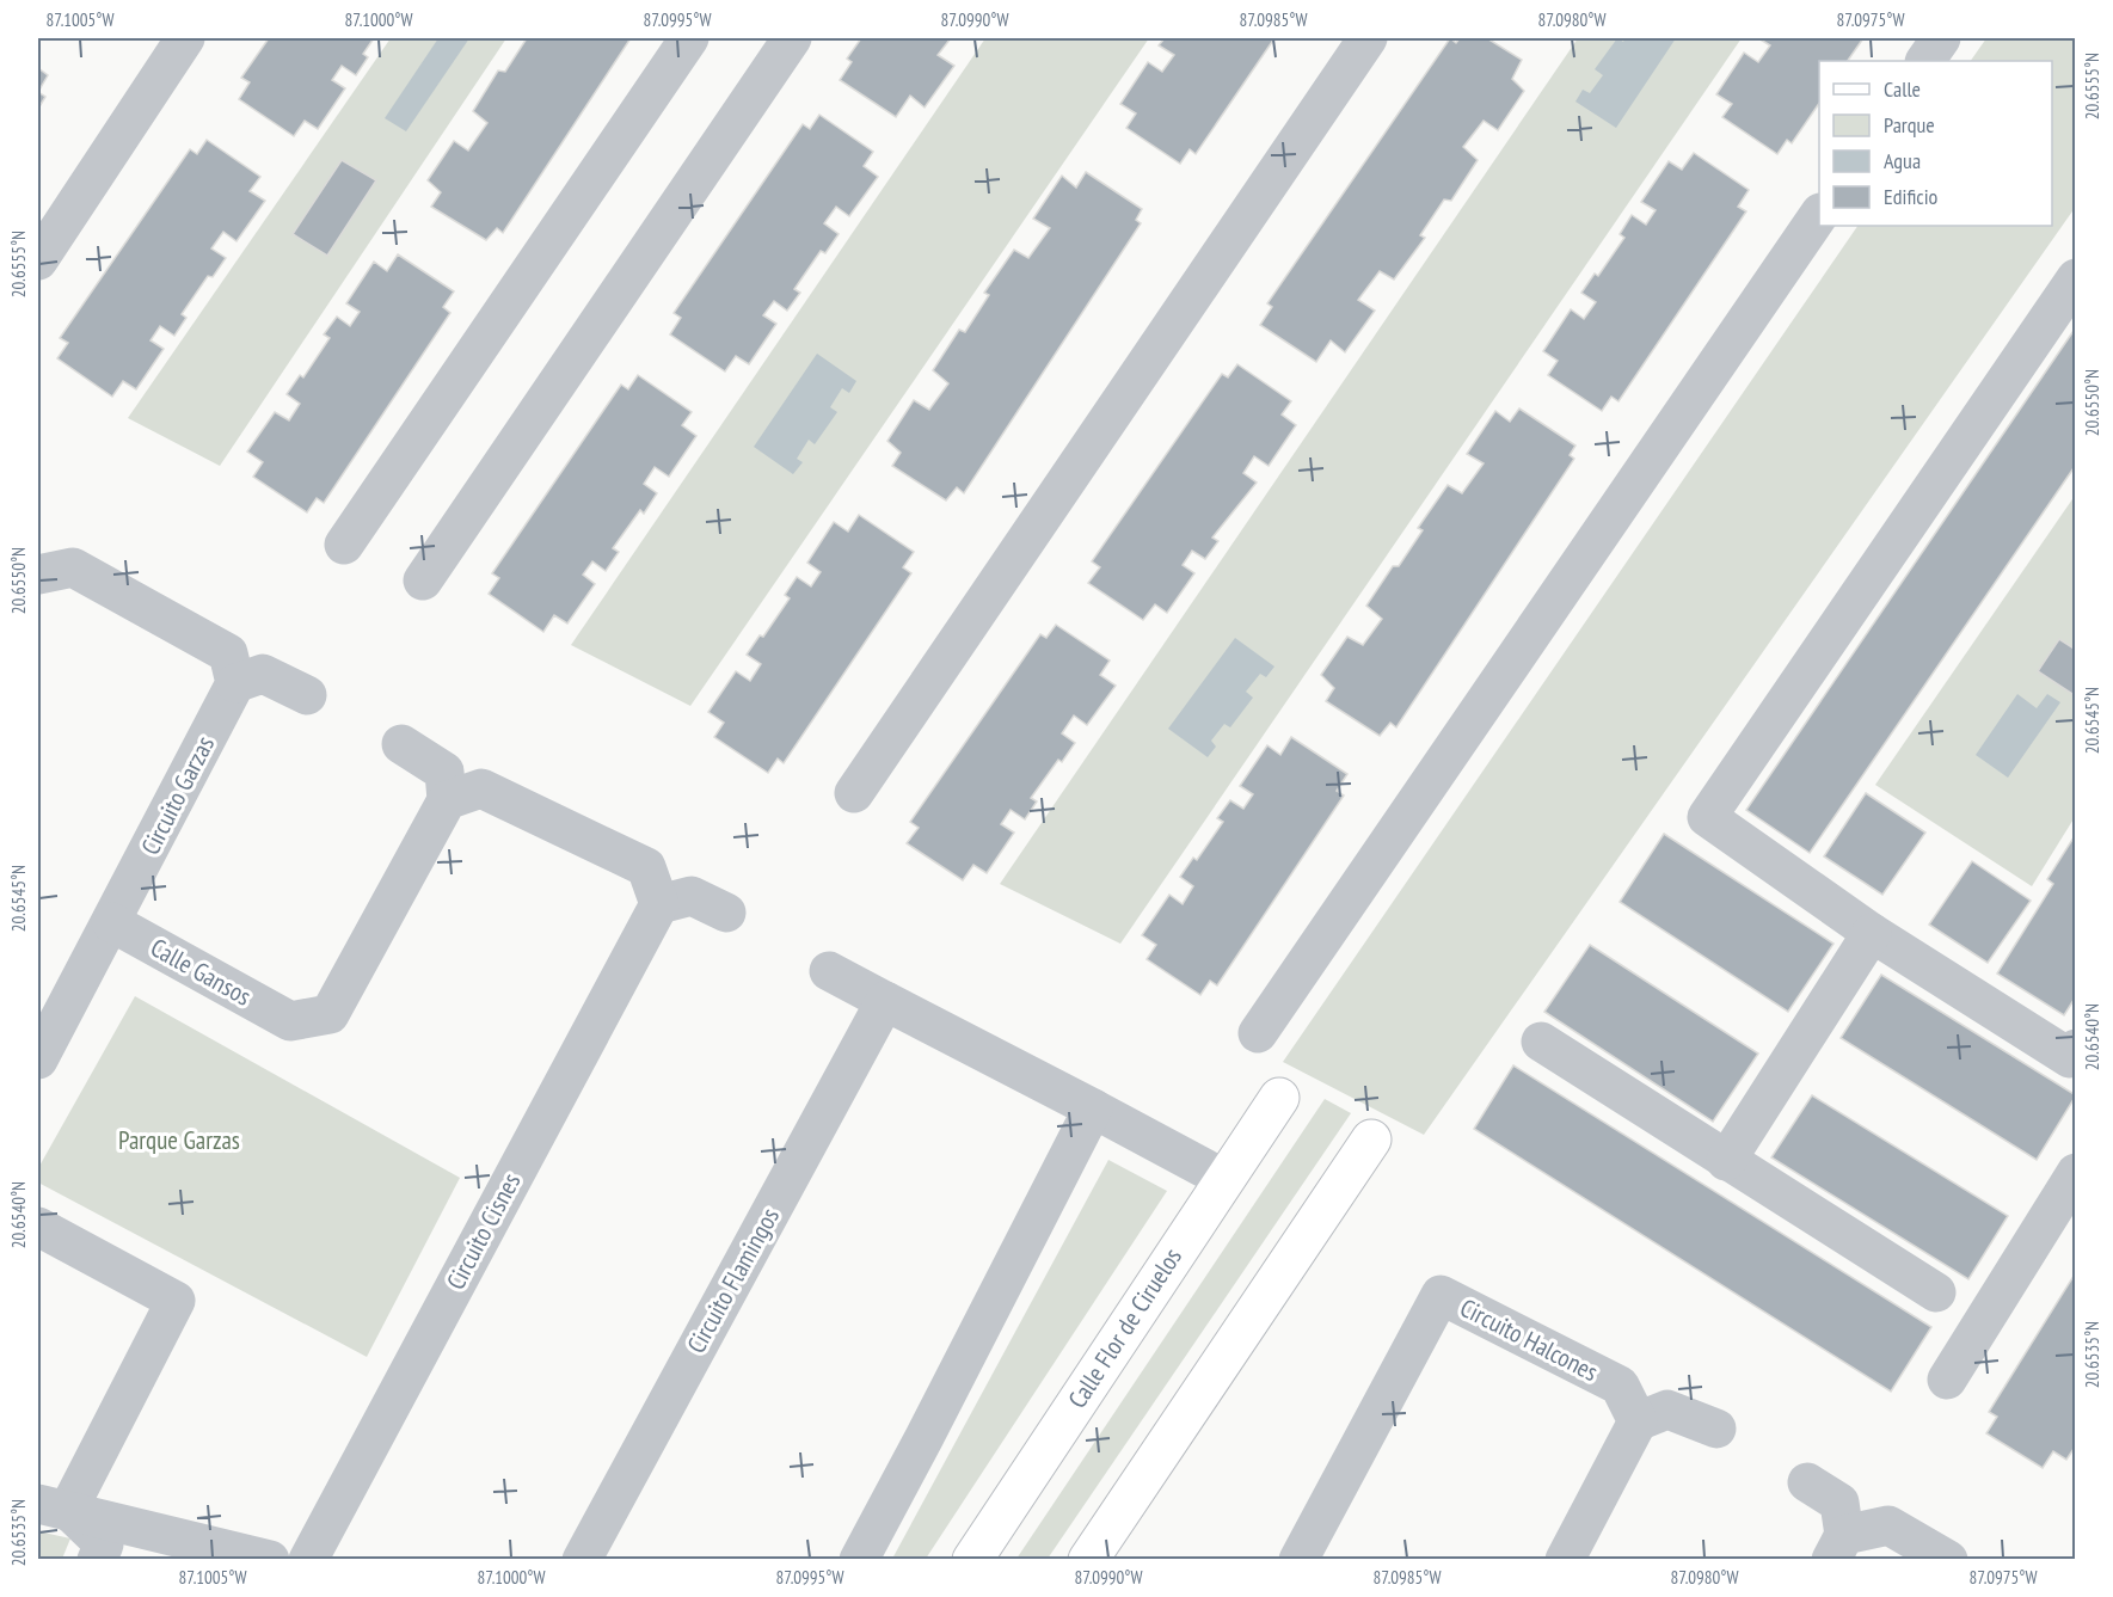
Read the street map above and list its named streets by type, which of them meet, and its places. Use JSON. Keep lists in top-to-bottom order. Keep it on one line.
{"streets":{"main road":["Calle Flor de Ciruelos"],"street":["Circuito Garzas","Calle Gansos","Circuito Cisnes","Circuito Flamingos","Circuito Halcones"]},"crossings":[["Circuito Garzas","Calle Gansos"]],"parks":["Parque Garzas"],"legend":["Calle","Parque","Agua","Edificio"],"coordinates":["87.1005°W","87.1000°W","87.0995°W","87.0990°W","87.0985°W","87.0980°W","87.0975°W","20.6555°N","20.6550°N","20.6545°N","20.6540°N","20.6535°N"]}
